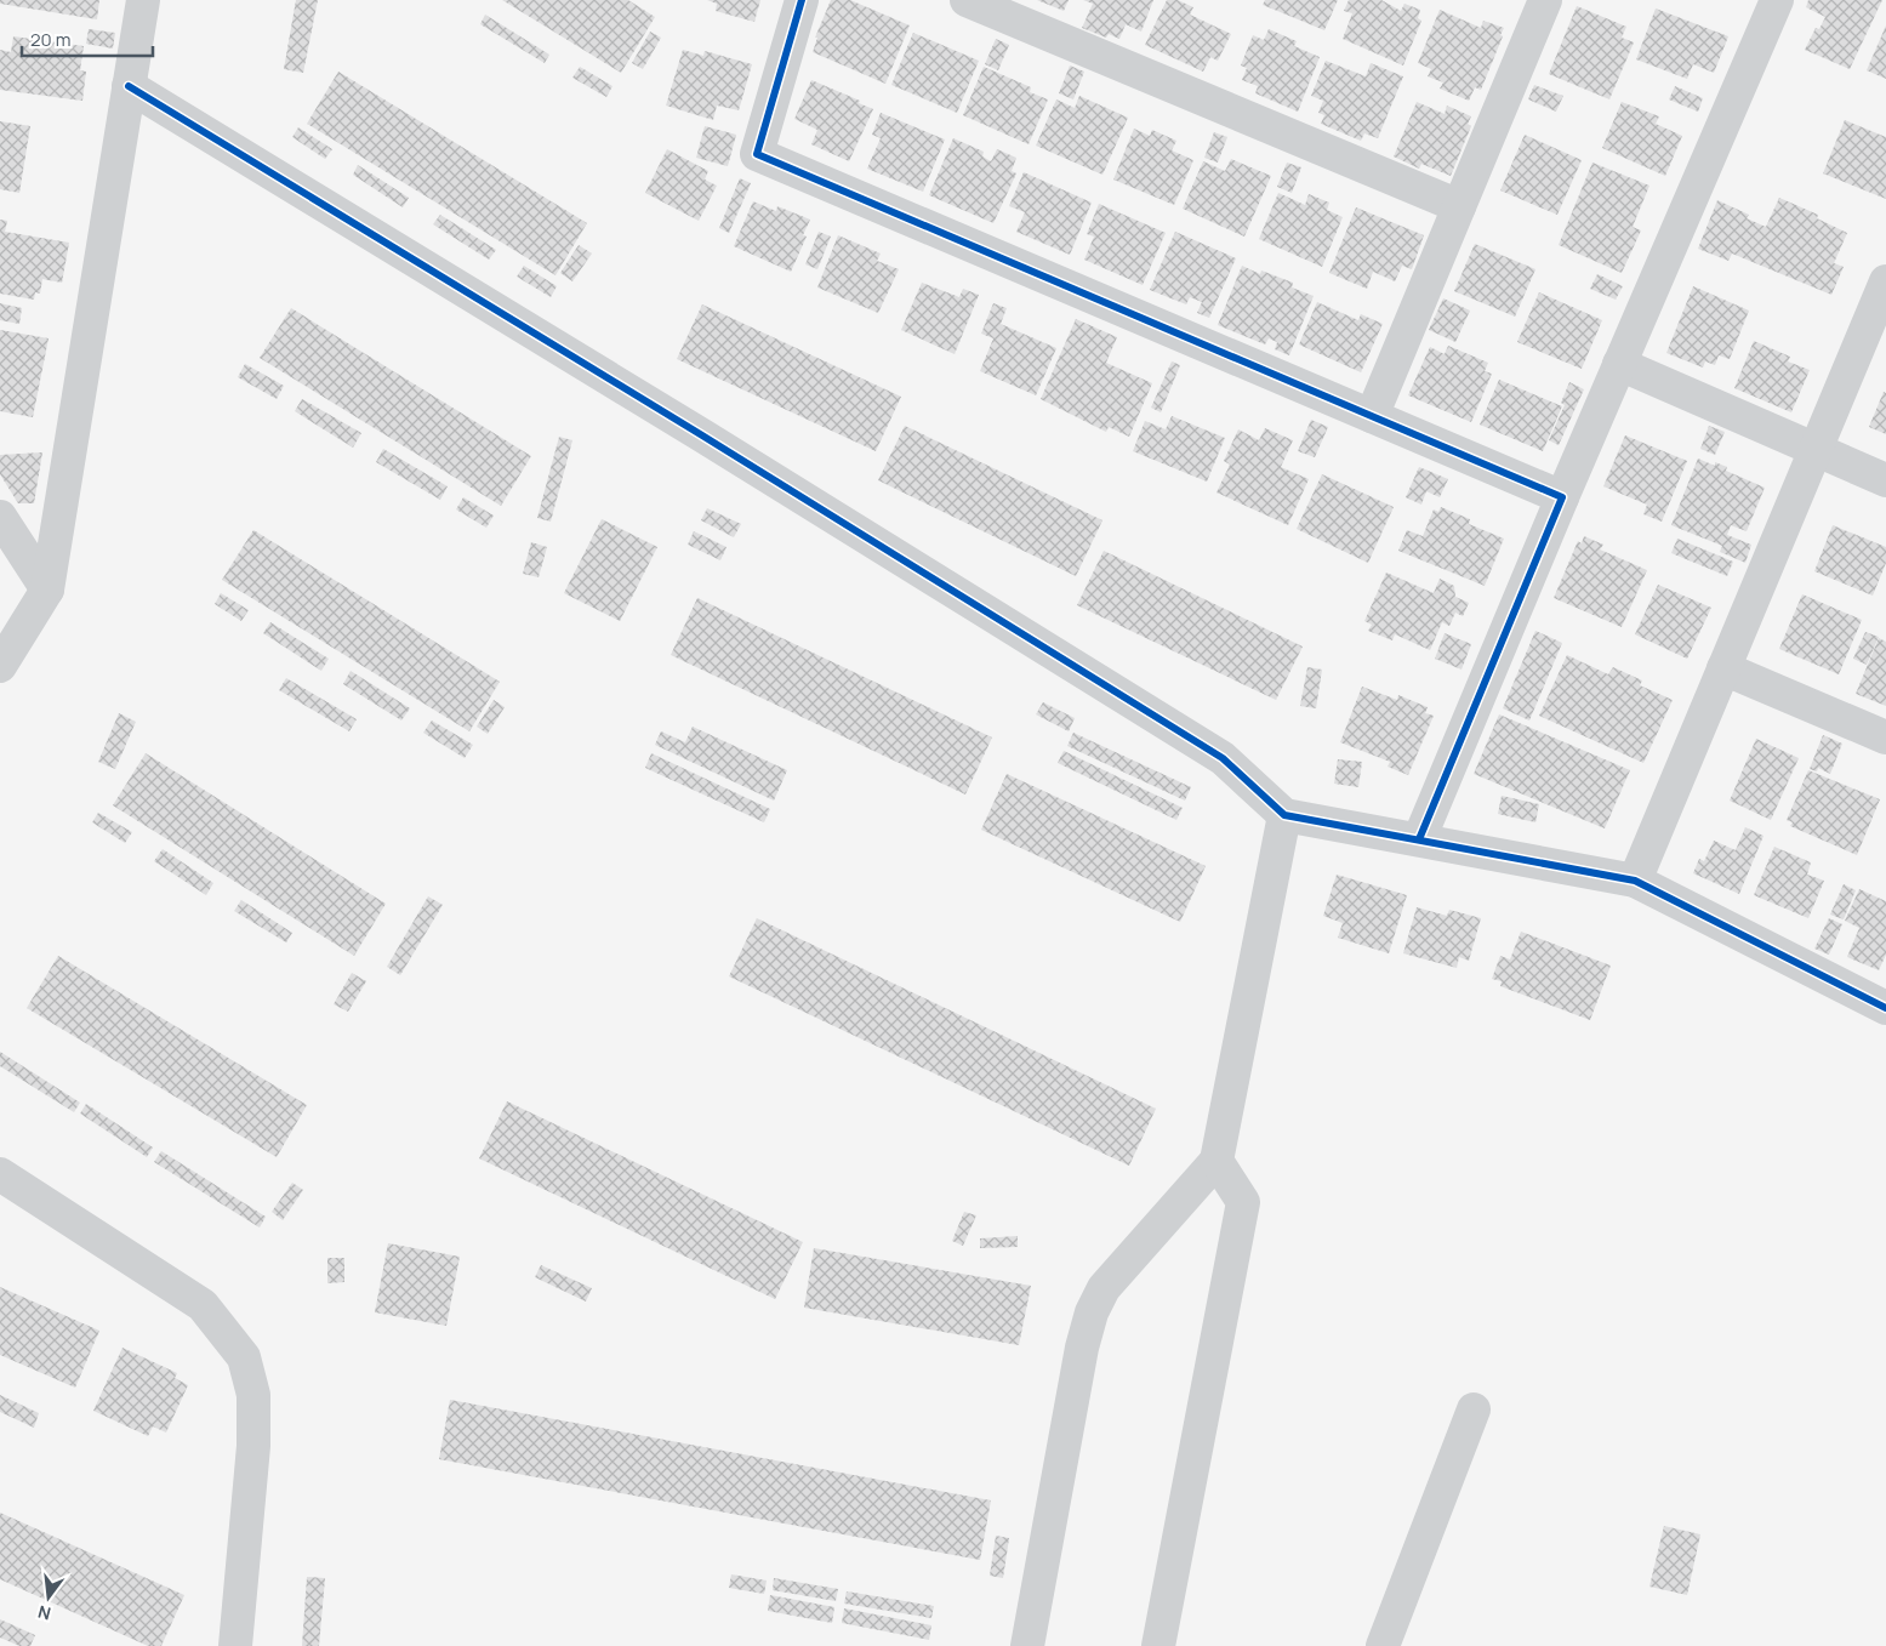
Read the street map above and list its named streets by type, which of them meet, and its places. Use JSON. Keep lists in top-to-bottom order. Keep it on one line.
{"scale_bar":"20 m","north":"bottom"}
